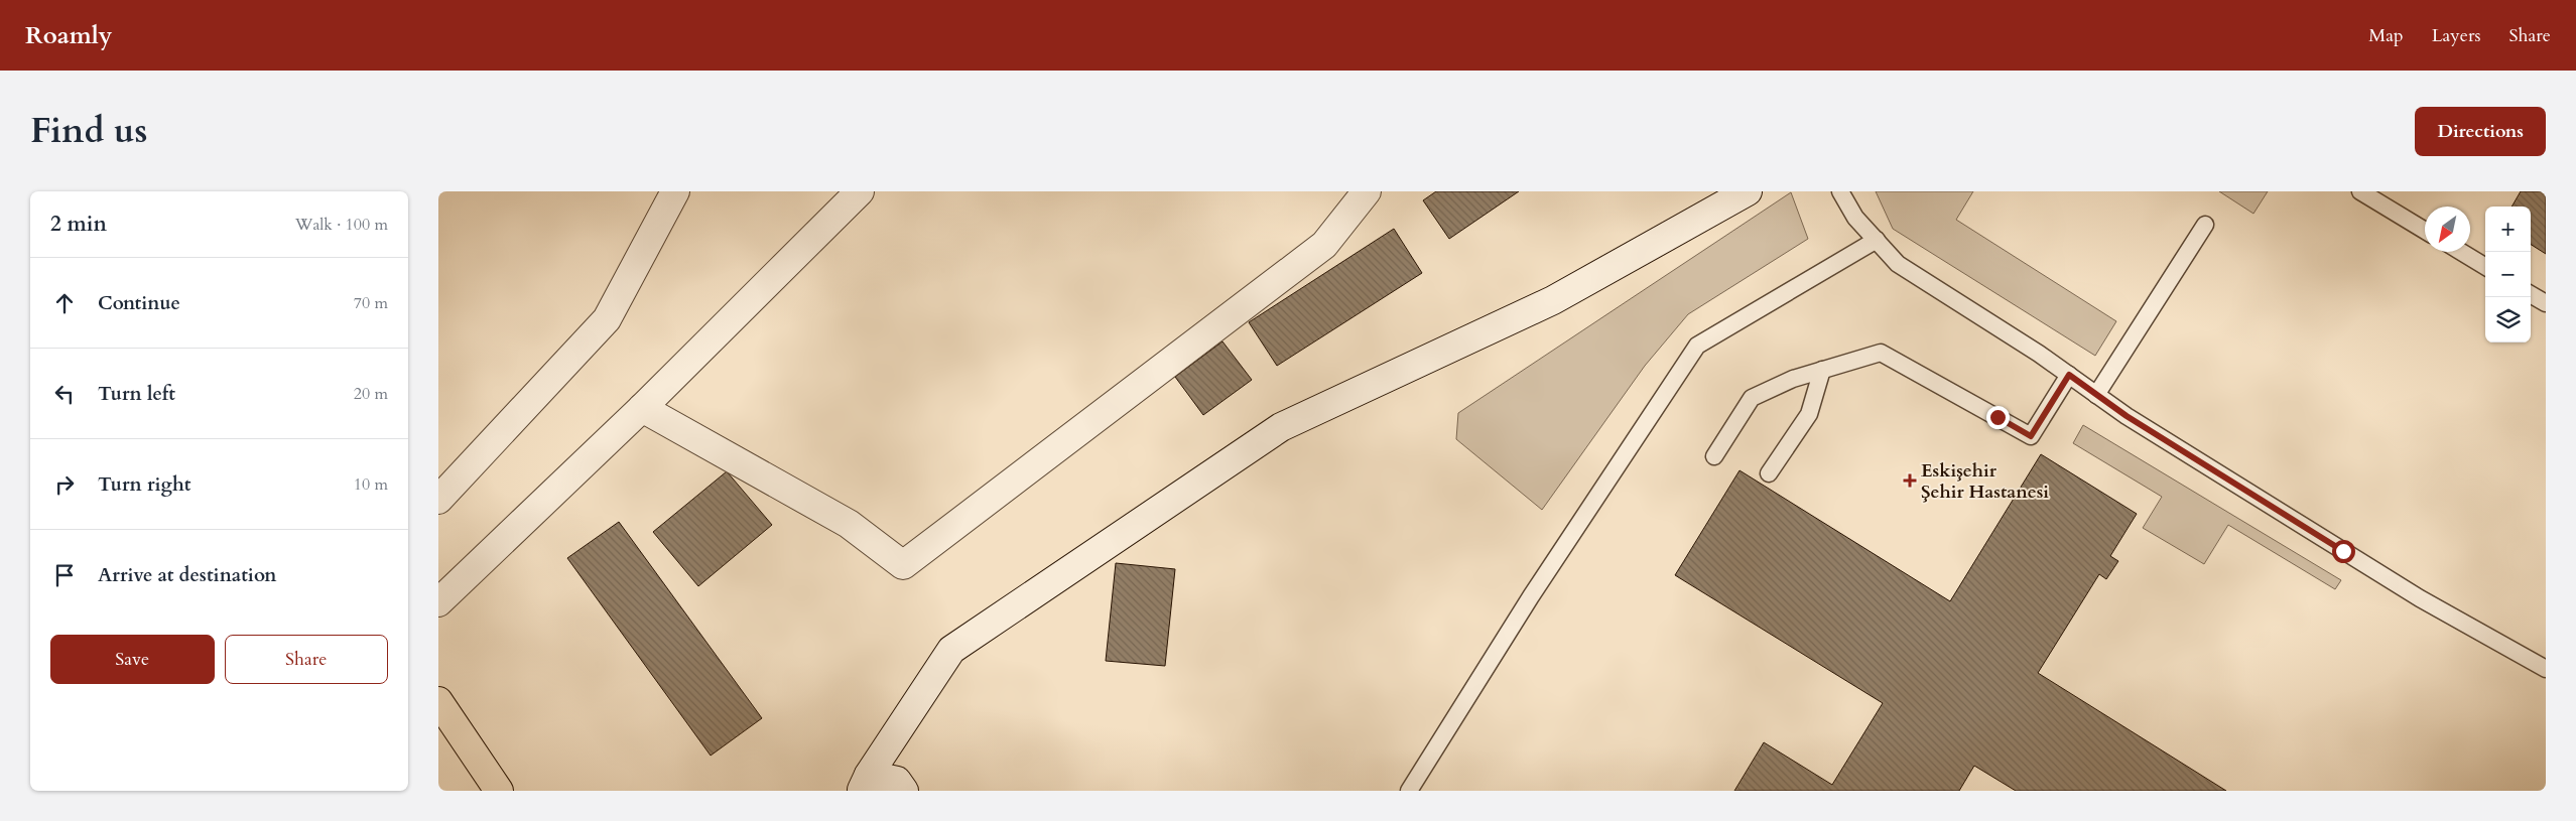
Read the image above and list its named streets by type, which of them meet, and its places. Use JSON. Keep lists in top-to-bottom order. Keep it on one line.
{"places":{"health":["Eskişehir Şehir Hastanesi"]},"north":"bottom left","page":{"header":"Roamly","nav":["Map","Layers","Share"],"title":"Find us","buttons":["Directions",["Save","Share"]],"heading":["2 min","Walk · 100 m"],"map_buttons":["+","−"],"list":[["Continue","70 m"],["Turn left","20 m"],["Turn right","10 m"],"Arrive at destination"]}}
